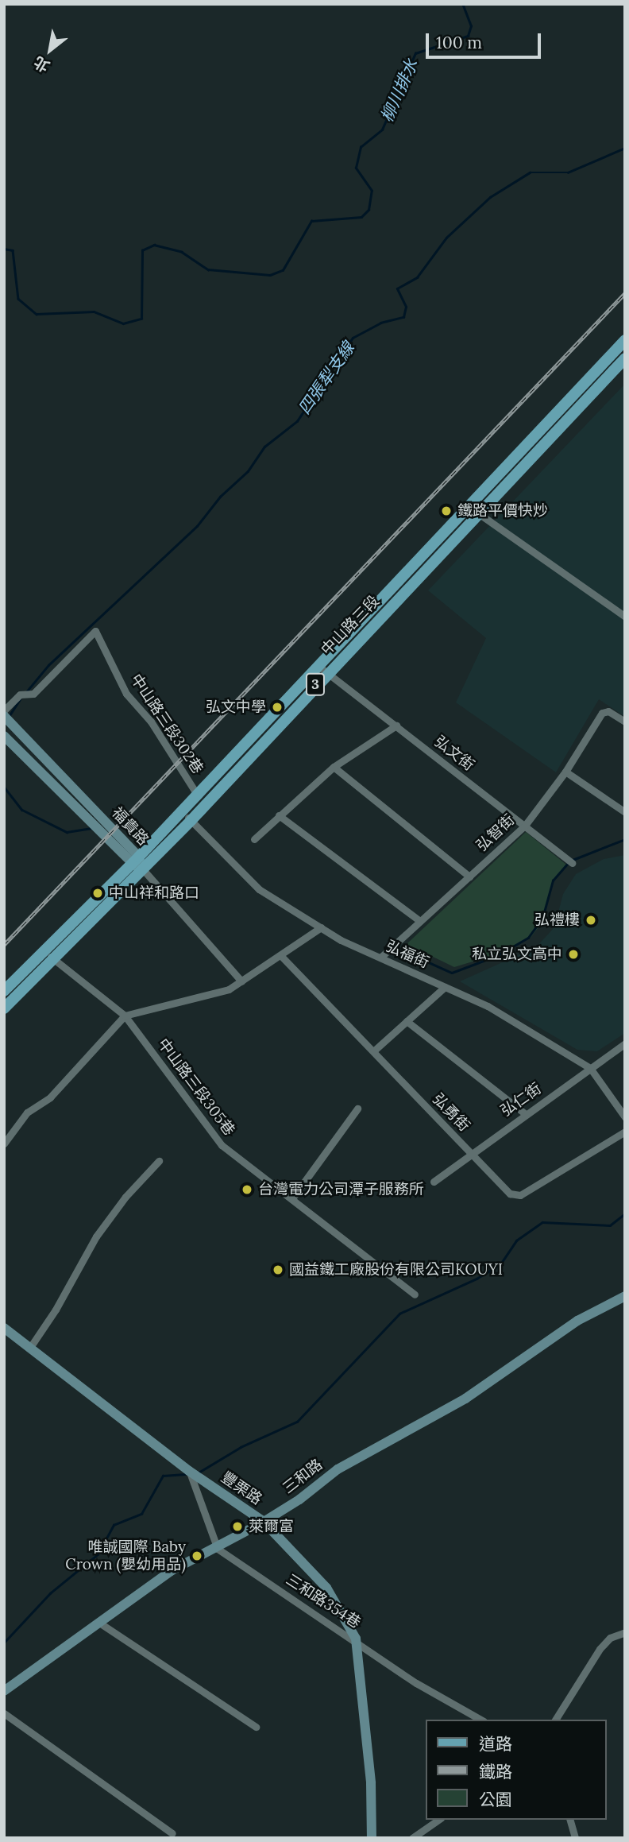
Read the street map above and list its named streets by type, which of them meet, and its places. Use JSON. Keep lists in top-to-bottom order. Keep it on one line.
{"streets":{"main road":["中山路三段","3"],"street":["中山路三段302巷","弘文街","福貴路","弘智街","弘福街","中山路三段305巷","弘仁街","弘勇街","三和路","豐栗路","三和路354巷"]},"crossings":[["中山路三段","中山路三段302巷"],["中山路三段","弘文街"],["中山路三段","福貴路"],["中山路三段","弘福街"],["中山路三段","中山路三段305巷"],["弘文街","弘智街"],["弘智街","弘福街"],["弘福街","弘仁街"],["弘仁街","弘勇街"],["三和路","豐栗路"],["三和路","三和路354巷"],["豐栗路","三和路354巷"]],"water":["柳川排水","四張犁支線"],"places":["鐵路平價快炒","弘文中學","中山祥和路口","弘禮樓","私立弘文高中","台灣電力公司潭子服務所","國益鐵工廠股份有限公司KOUYI","萊爾富","唯誠國際 Baby Crown (嬰幼用品)"],"legend":["道路","鐵路","公園"],"scale_bar":"100 m","north":"bottom left"}
